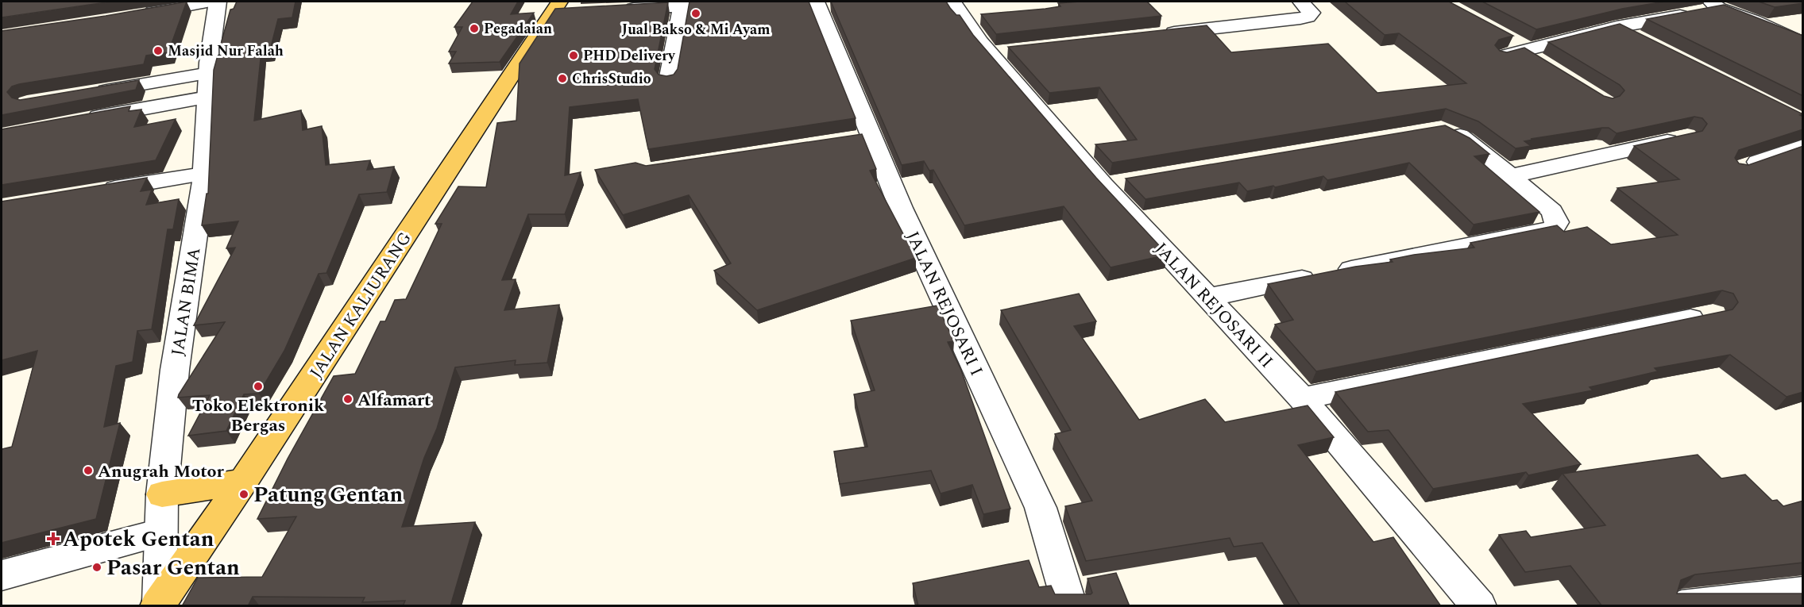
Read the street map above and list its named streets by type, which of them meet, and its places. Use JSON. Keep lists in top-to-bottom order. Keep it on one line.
{"streets":{"main road":["JALAN KALIURANG"],"street":["JALAN BIMA","JALAN REJOSARI I","JALAN REJOSARI II"]},"crossings":[["JALAN BIMA","JALAN KALIURANG"]],"places":{"other":["Jual Bakso & Mi Ayam","Pegadaian","Masjid Nur Falah","PHD Delivery","ChrisStudio","Toko Elektronik Bergas","Alfamart","Anugrah Motor","Patung Gentan","Pasar Gentan"],"health":["Apotek Gentan"]}}
